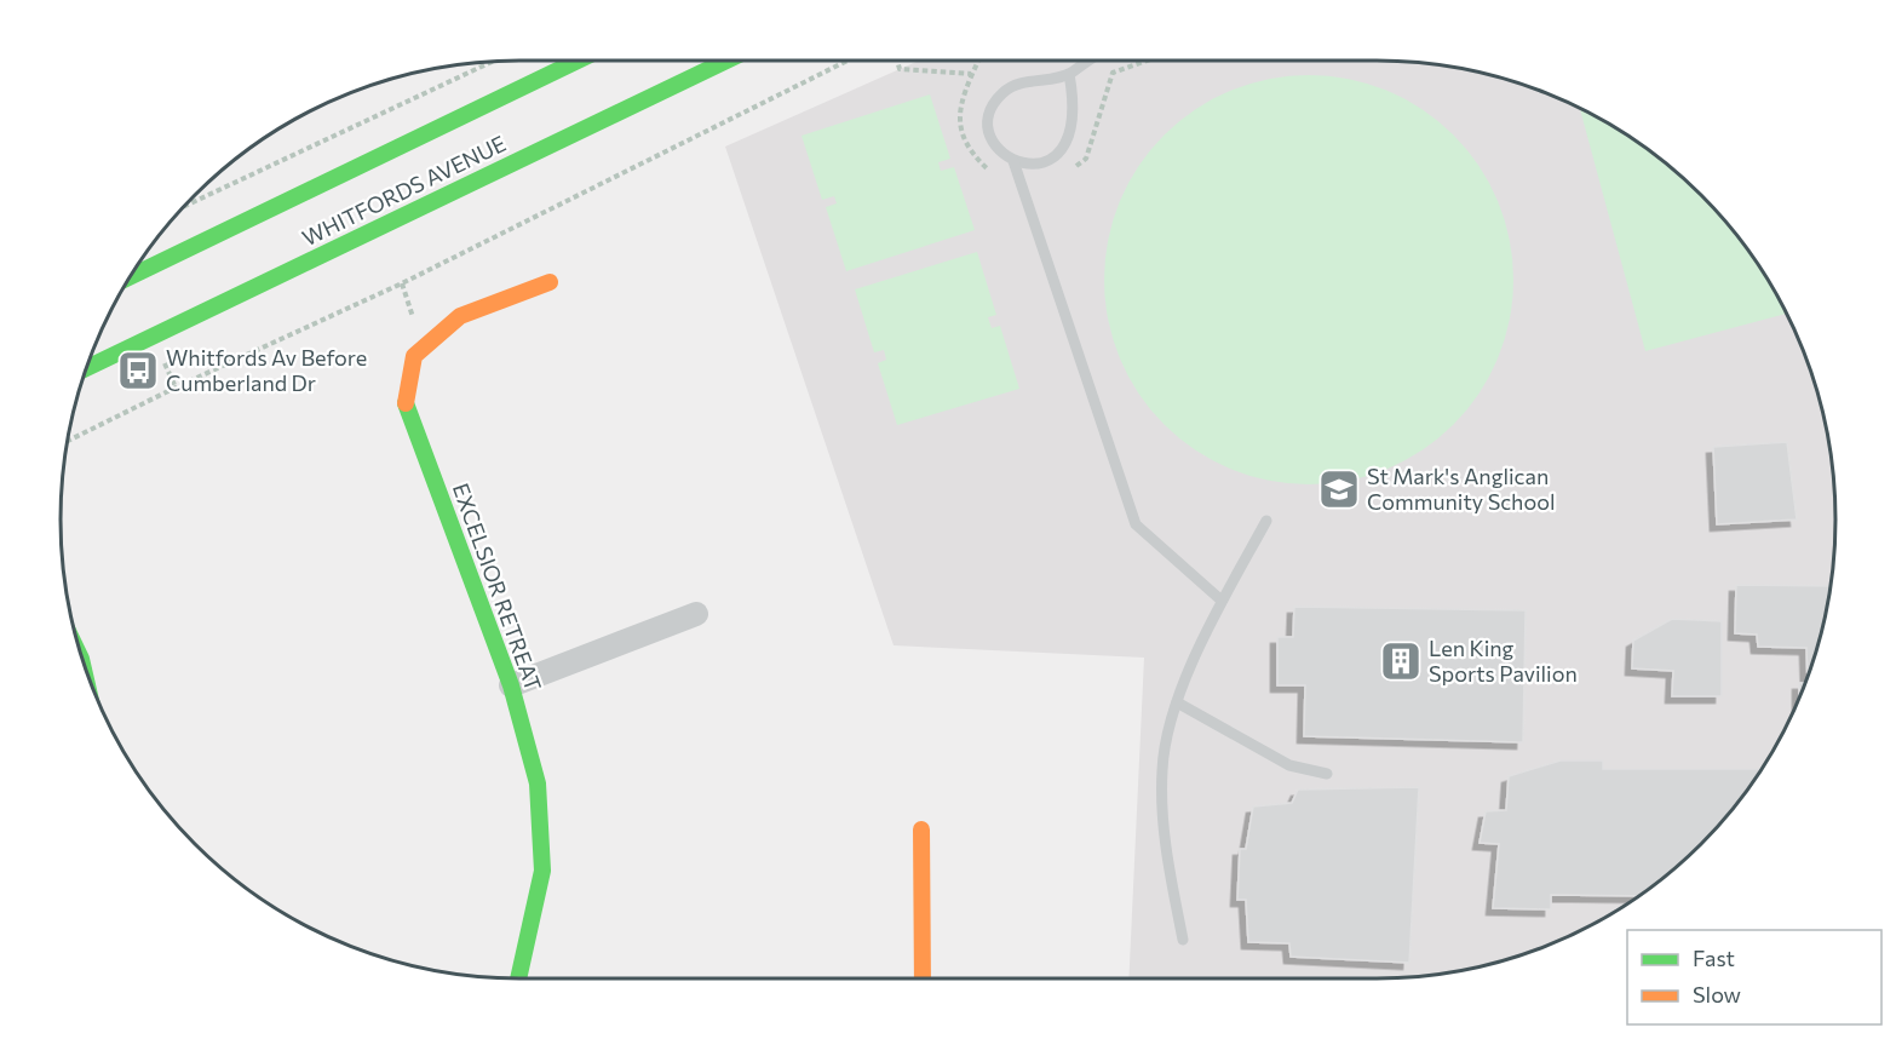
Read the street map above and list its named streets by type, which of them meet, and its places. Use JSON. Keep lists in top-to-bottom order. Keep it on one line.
{"streets":{"main road":["WHITFORDS AVENUE","EXCELSIOR RETREAT"]},"places":{"bus stop":["Whitfords Av Before Cumberland Dr"],"school or university":["St Mark's Anglican Community School"],"building":["Len King Sports Pavilion"]},"legend":["Fast","Slow"]}
